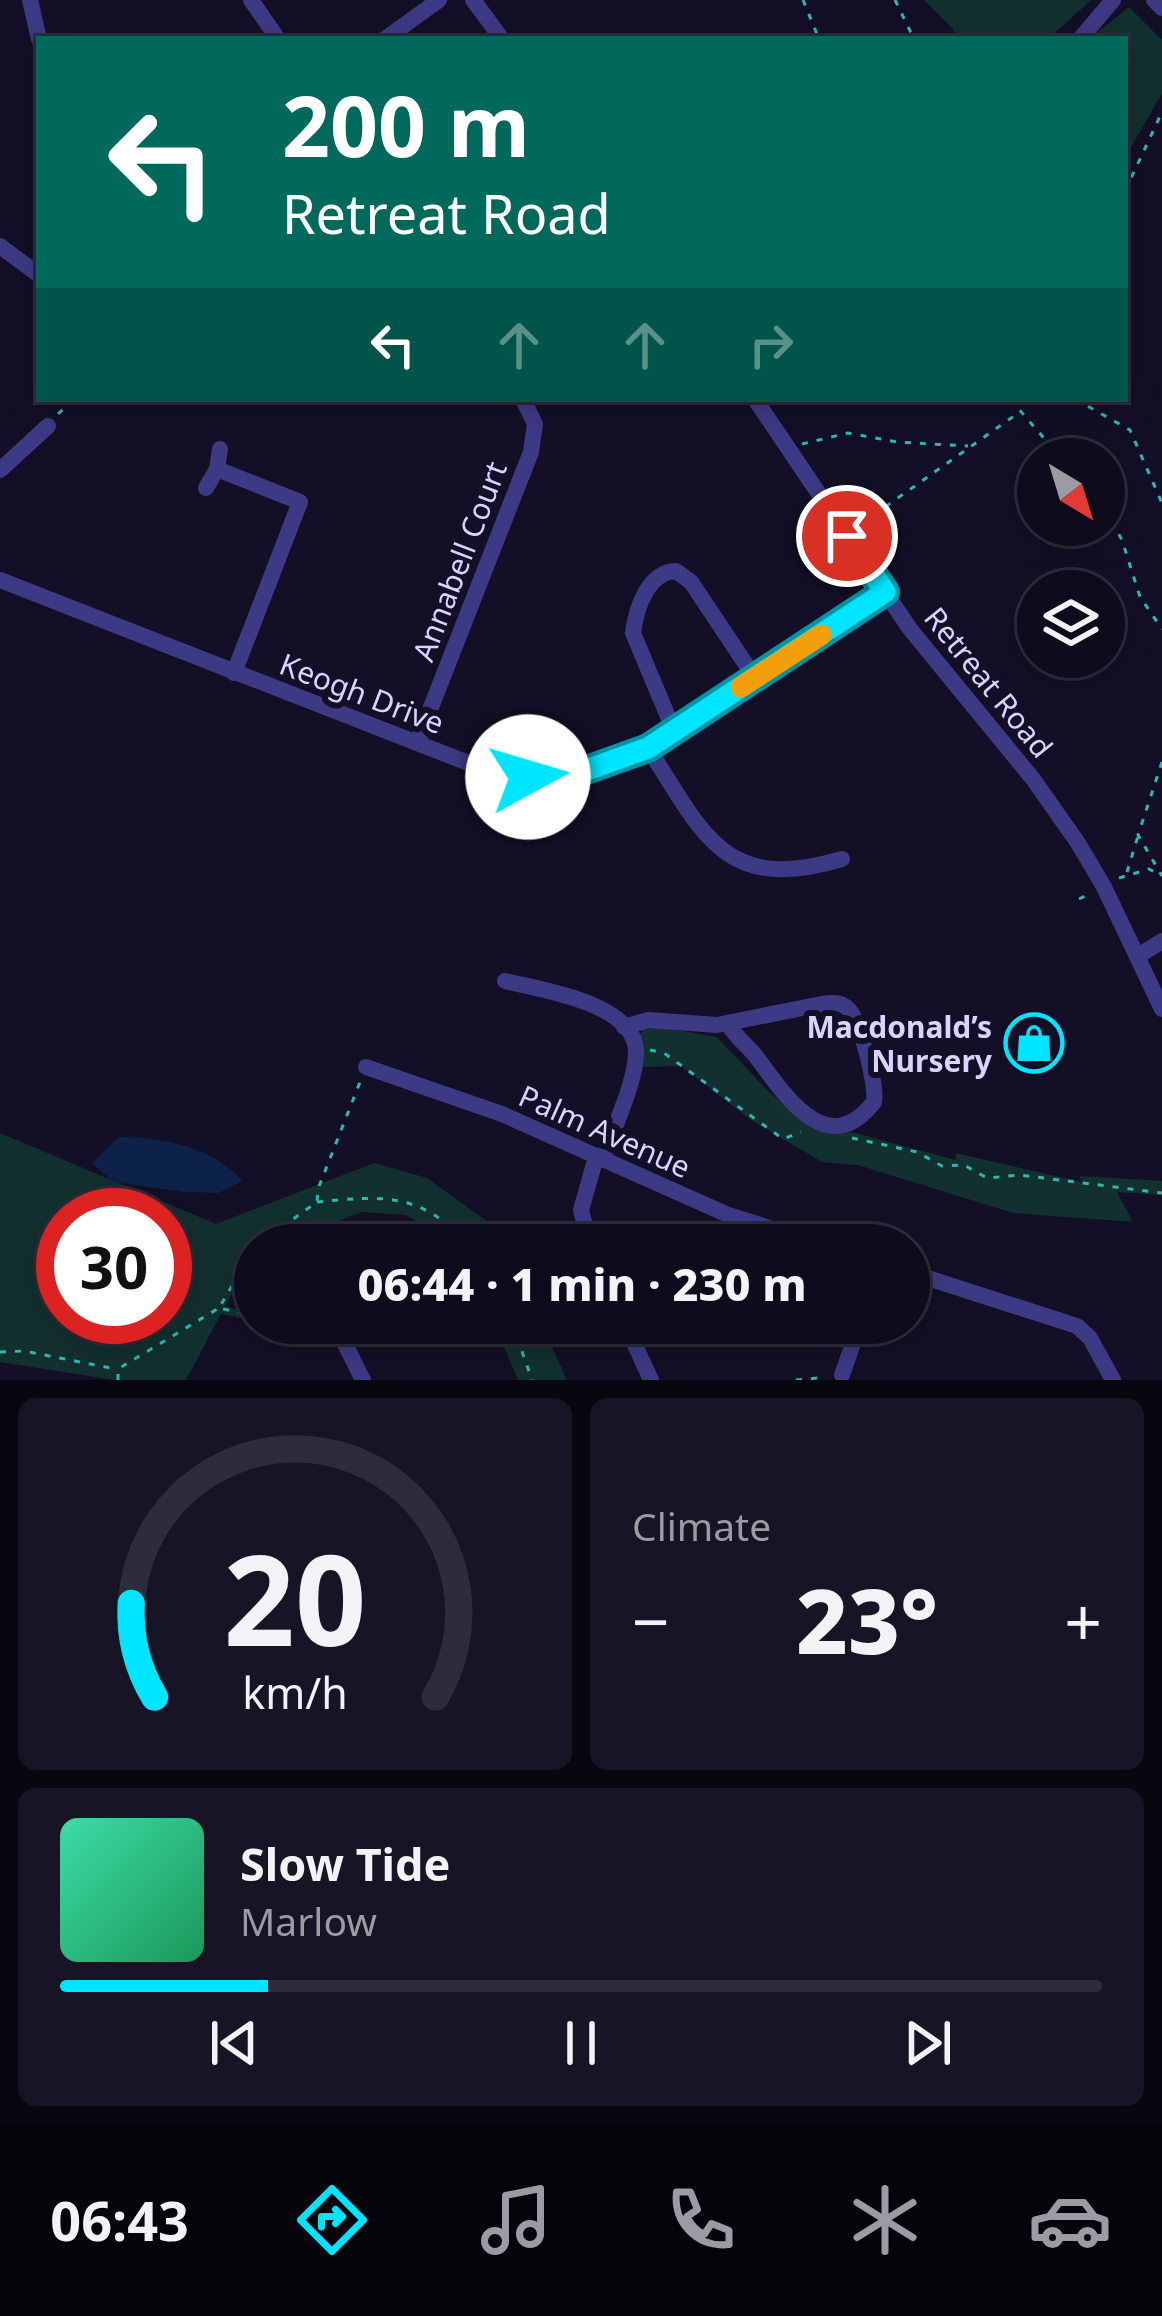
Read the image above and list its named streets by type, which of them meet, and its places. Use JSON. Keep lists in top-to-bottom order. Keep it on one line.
{"streets":{"street":["Annabell Court","Retreat Road","Keogh Drive","Palm Avenue"]},"crossings":[["Annabell Court","Keogh Drive"],["Retreat Road","Keogh Drive"]],"places":{"shop":["Macdonald’s Nursery"]},"north":"bottom right","page":{"turn":["200 m","Retreat Road"],"limit":"30","trip":"06:44 · 1 min · 230 m","tile":"Climate","heat":["−","23°","+"],"song":["Slow Tide","Marlow"],"tabs":"06:43","gauge":["20","km/h"]}}
